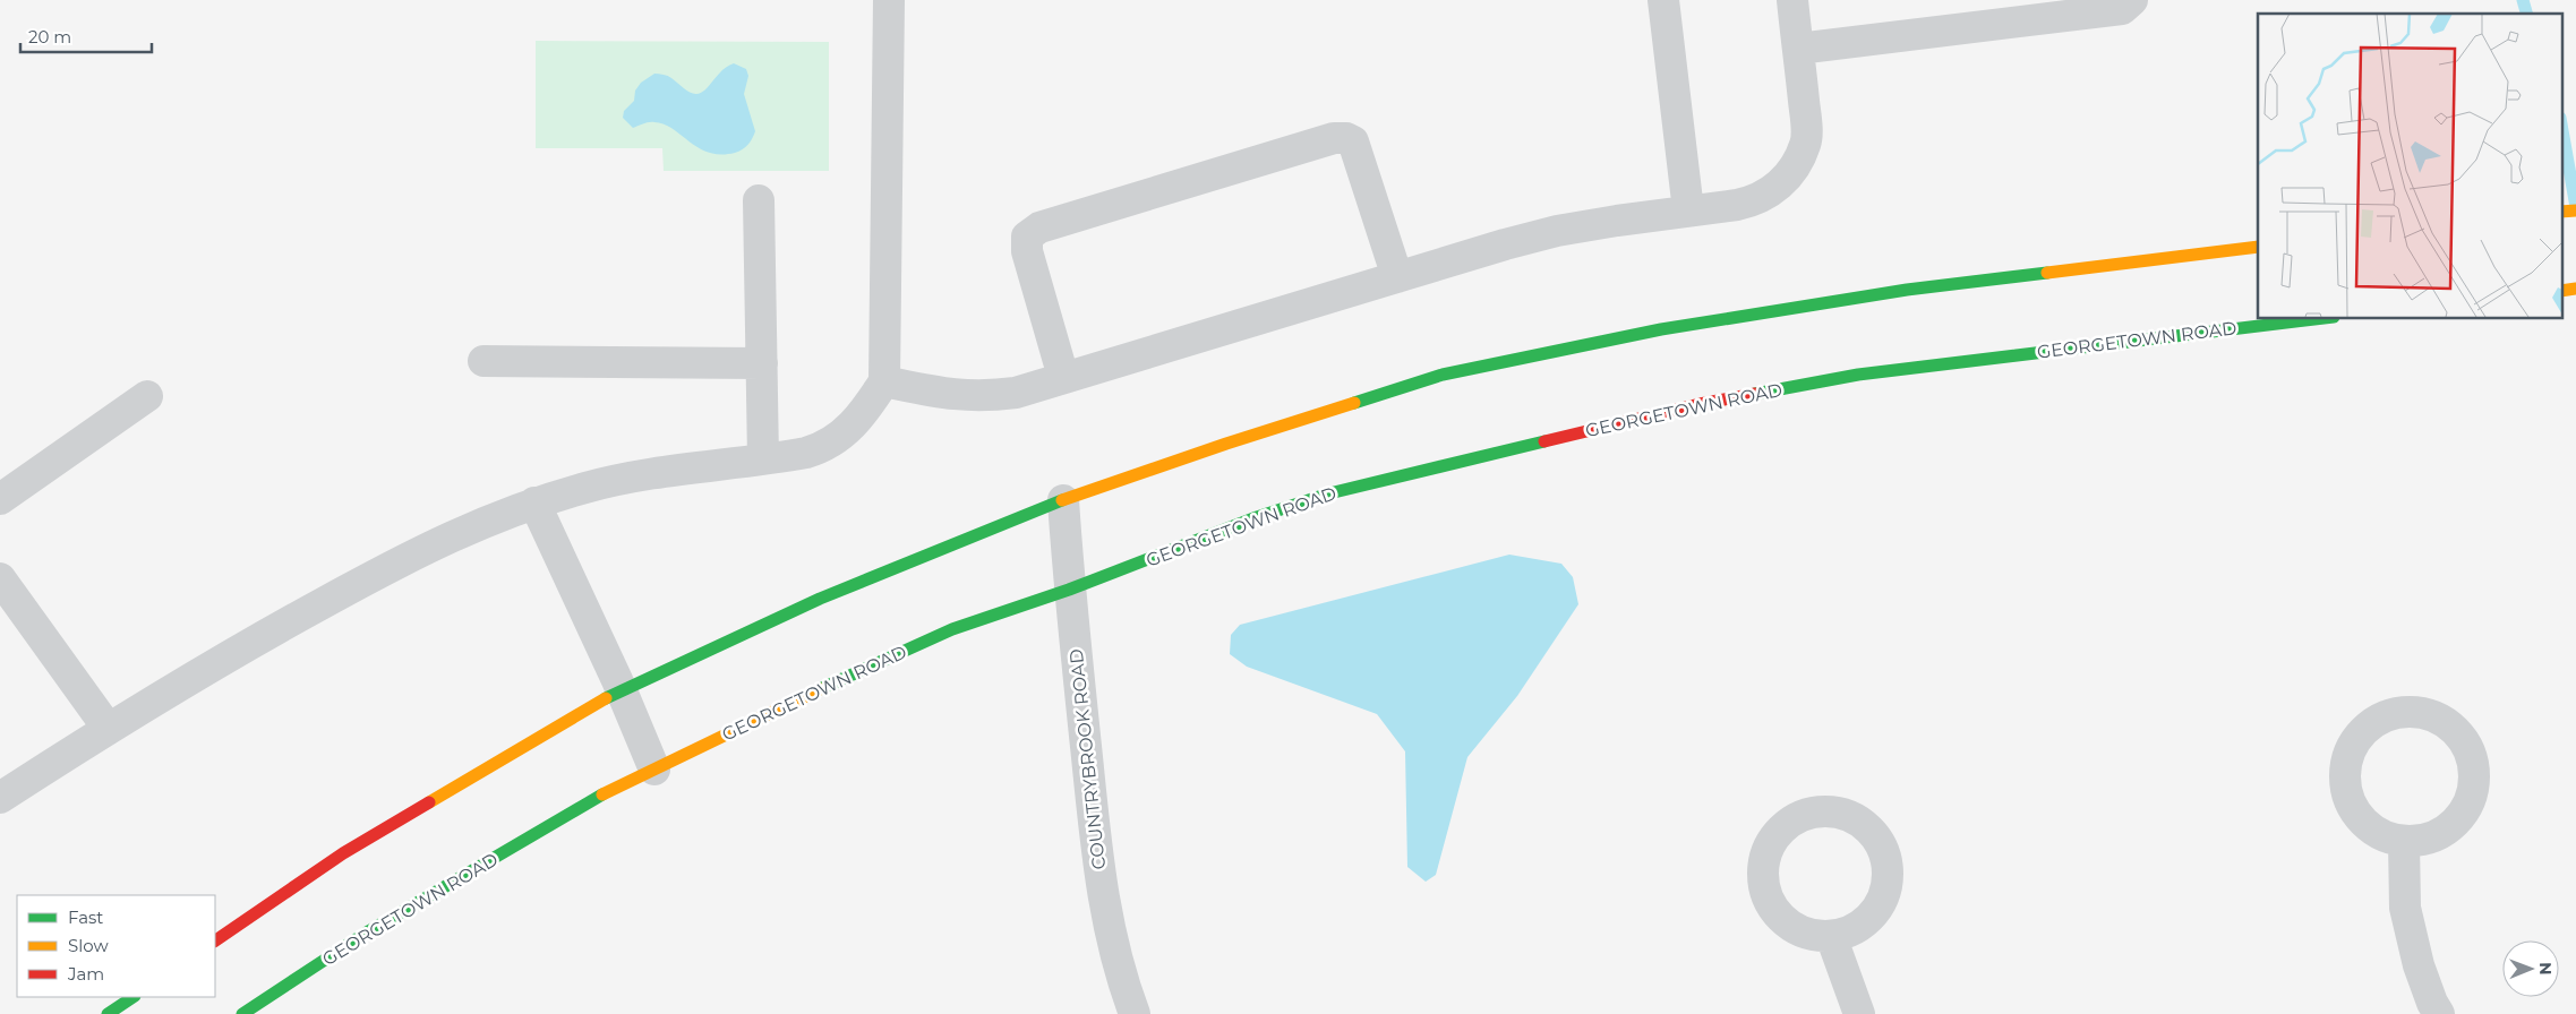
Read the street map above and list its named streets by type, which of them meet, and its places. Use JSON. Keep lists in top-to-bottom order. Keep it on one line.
{"streets":{"main road":["GEORGETOWN ROAD"],"street":["COUNTRYBROOK ROAD"]},"crossings":[["GEORGETOWN ROAD","COUNTRYBROOK ROAD"]],"legend":["Fast","Slow","Jam"],"scale_bar":"20 m","north":"right"}
